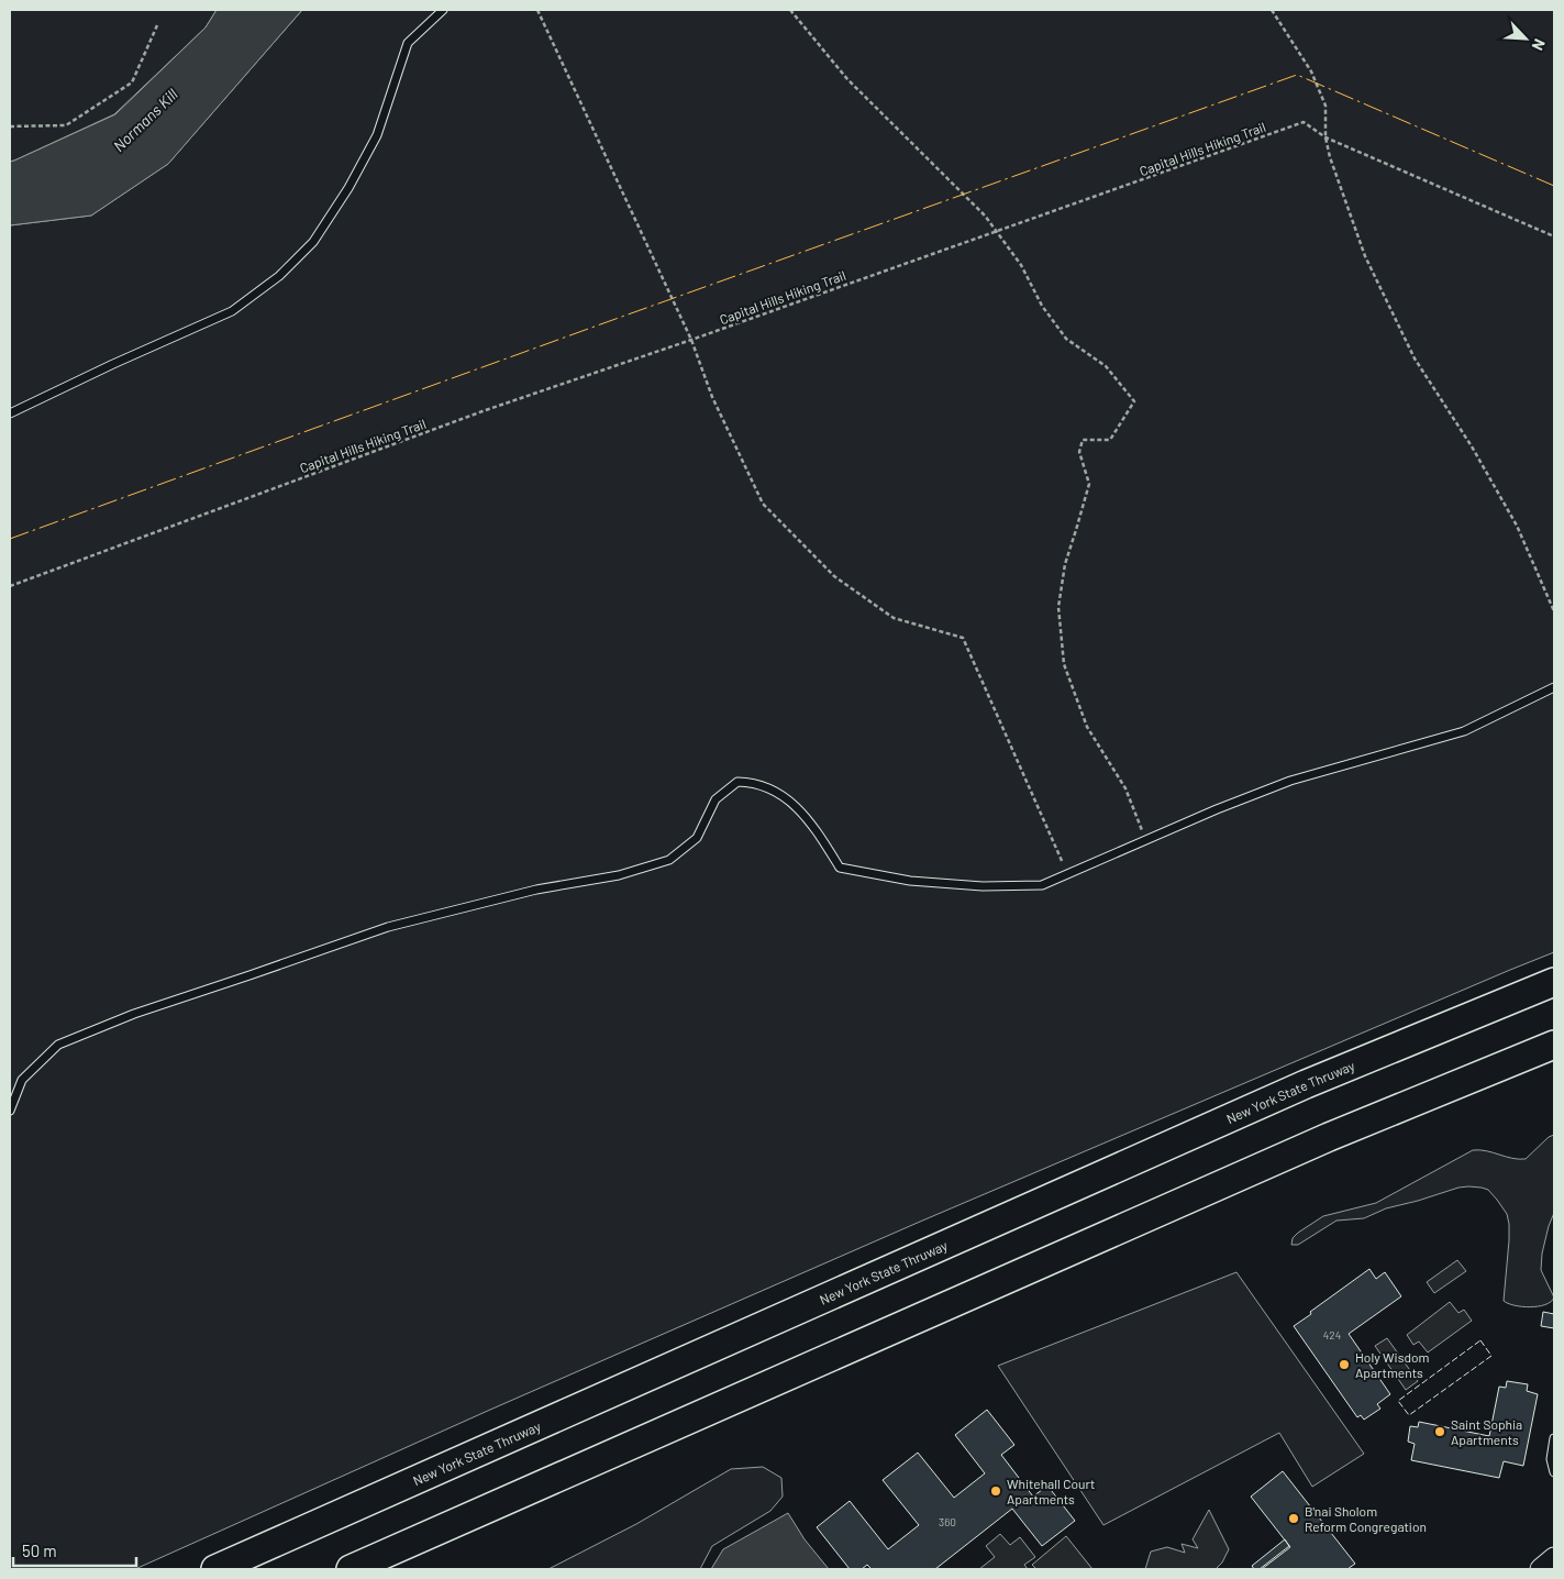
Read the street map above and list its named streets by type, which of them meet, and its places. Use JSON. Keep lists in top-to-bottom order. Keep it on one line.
{"streets":{"highway":["New York State Thruway"],"path":["Capital Hills Hiking Trail"]},"water":["Normans Kill"],"places":["Holy Wisdom Apartments","Saint Sophia Apartments","Whitehall Court Apartments","B'nai Sholom Reform Congregation"],"house_numbers":["424","360"],"scale_bar":"50 m","north":"bottom right"}
